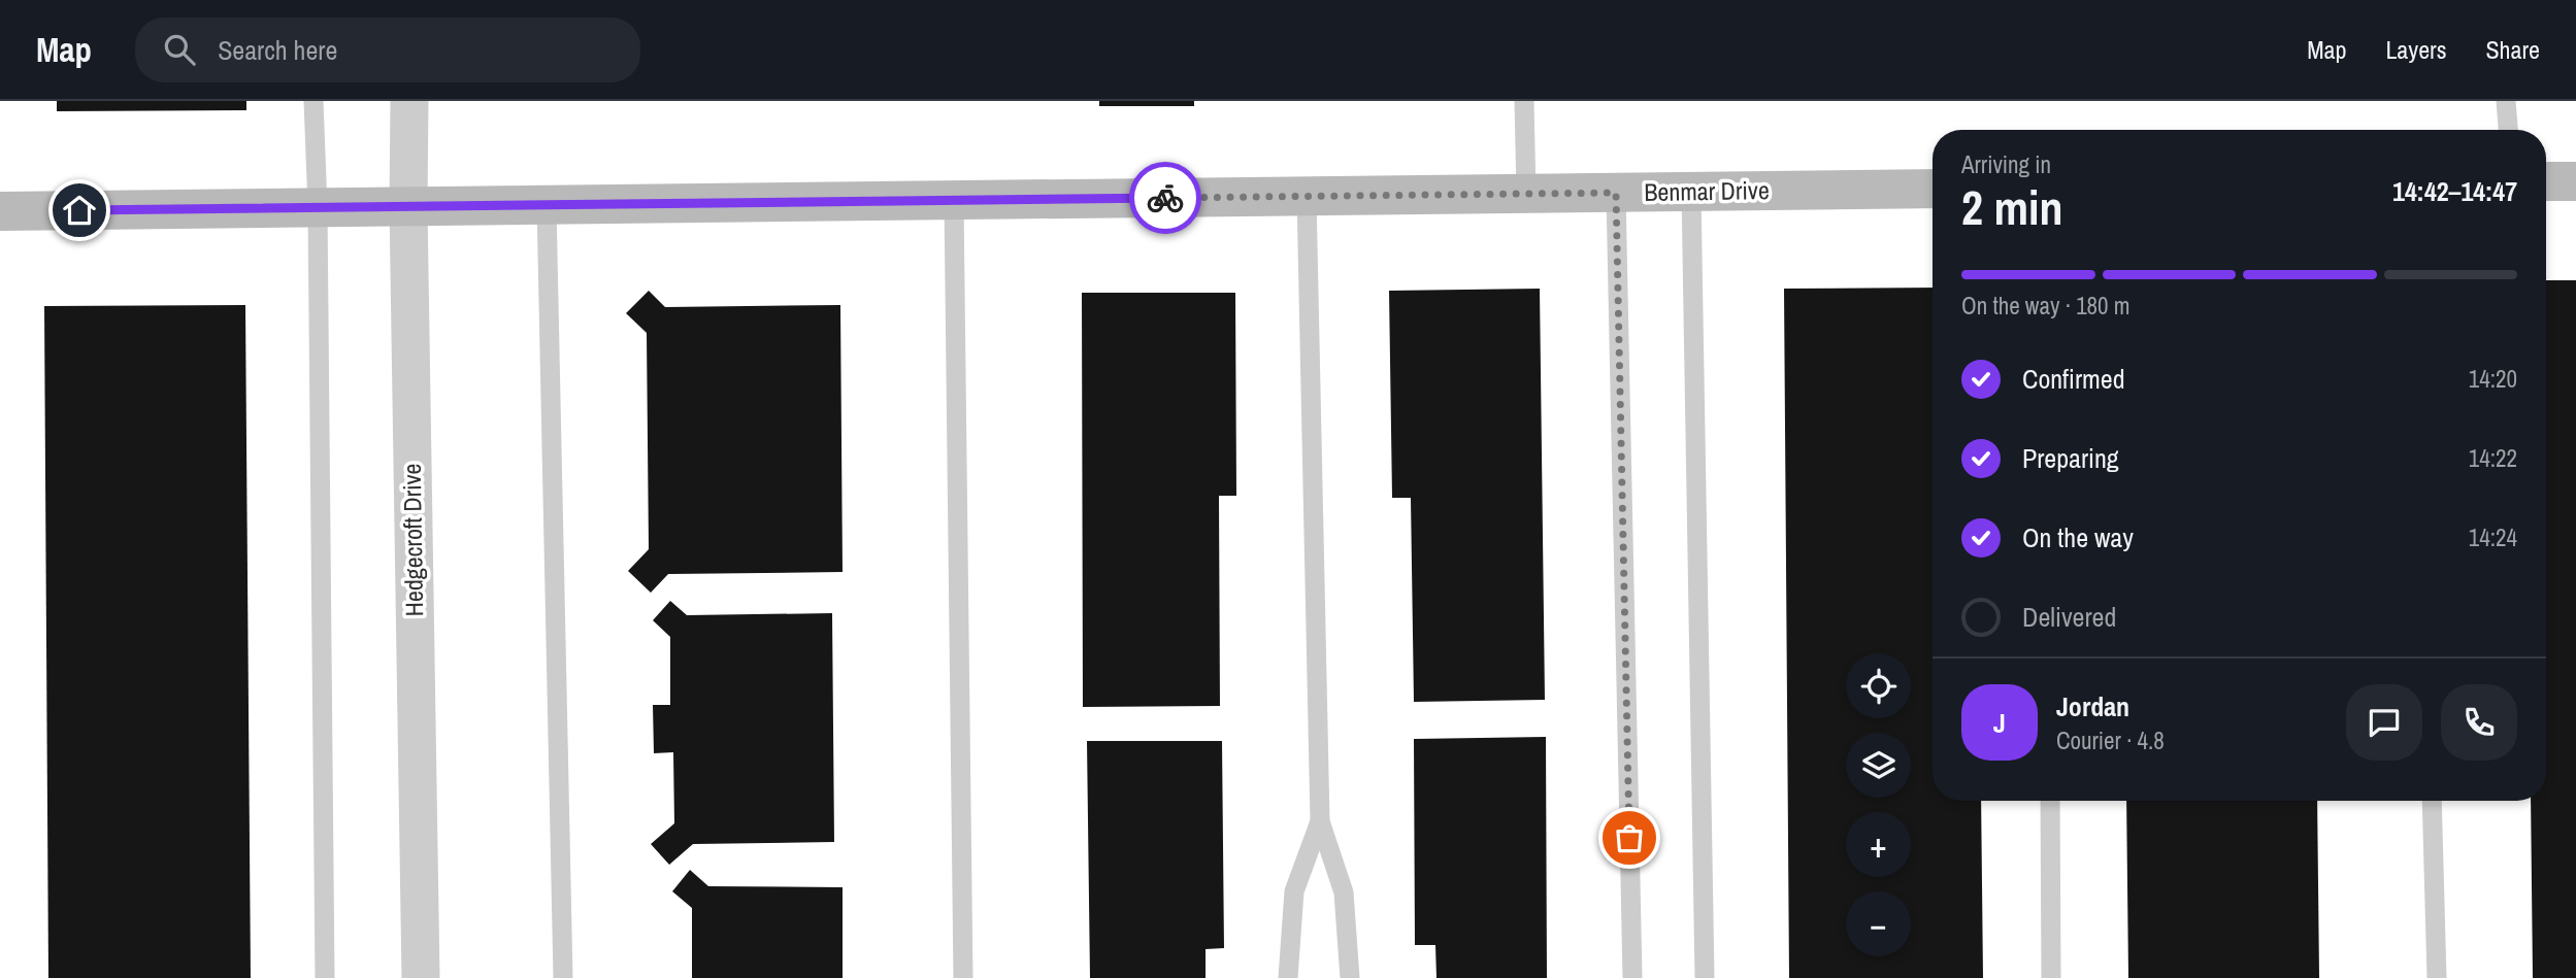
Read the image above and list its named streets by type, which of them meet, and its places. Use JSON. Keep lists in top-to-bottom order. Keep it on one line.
{"streets":{"street":["Benmar Drive","Hedgecroft Drive"]},"crossings":[["Benmar Drive","Hedgecroft Drive"]],"page":{"header":"Map","search":"Search here","nav":["Map","Layers","Share"],"heading":["2 min","Arriving in","14:42–14:47"],"panel":["Jordan","Courier · 4.8"],"bar":"On the way · 180 m","list":[["Confirmed","14:20"],["Preparing","14:22"],["On the way","14:24"],"Delivered"],"map_buttons":["+","−"],"round":"J"}}
